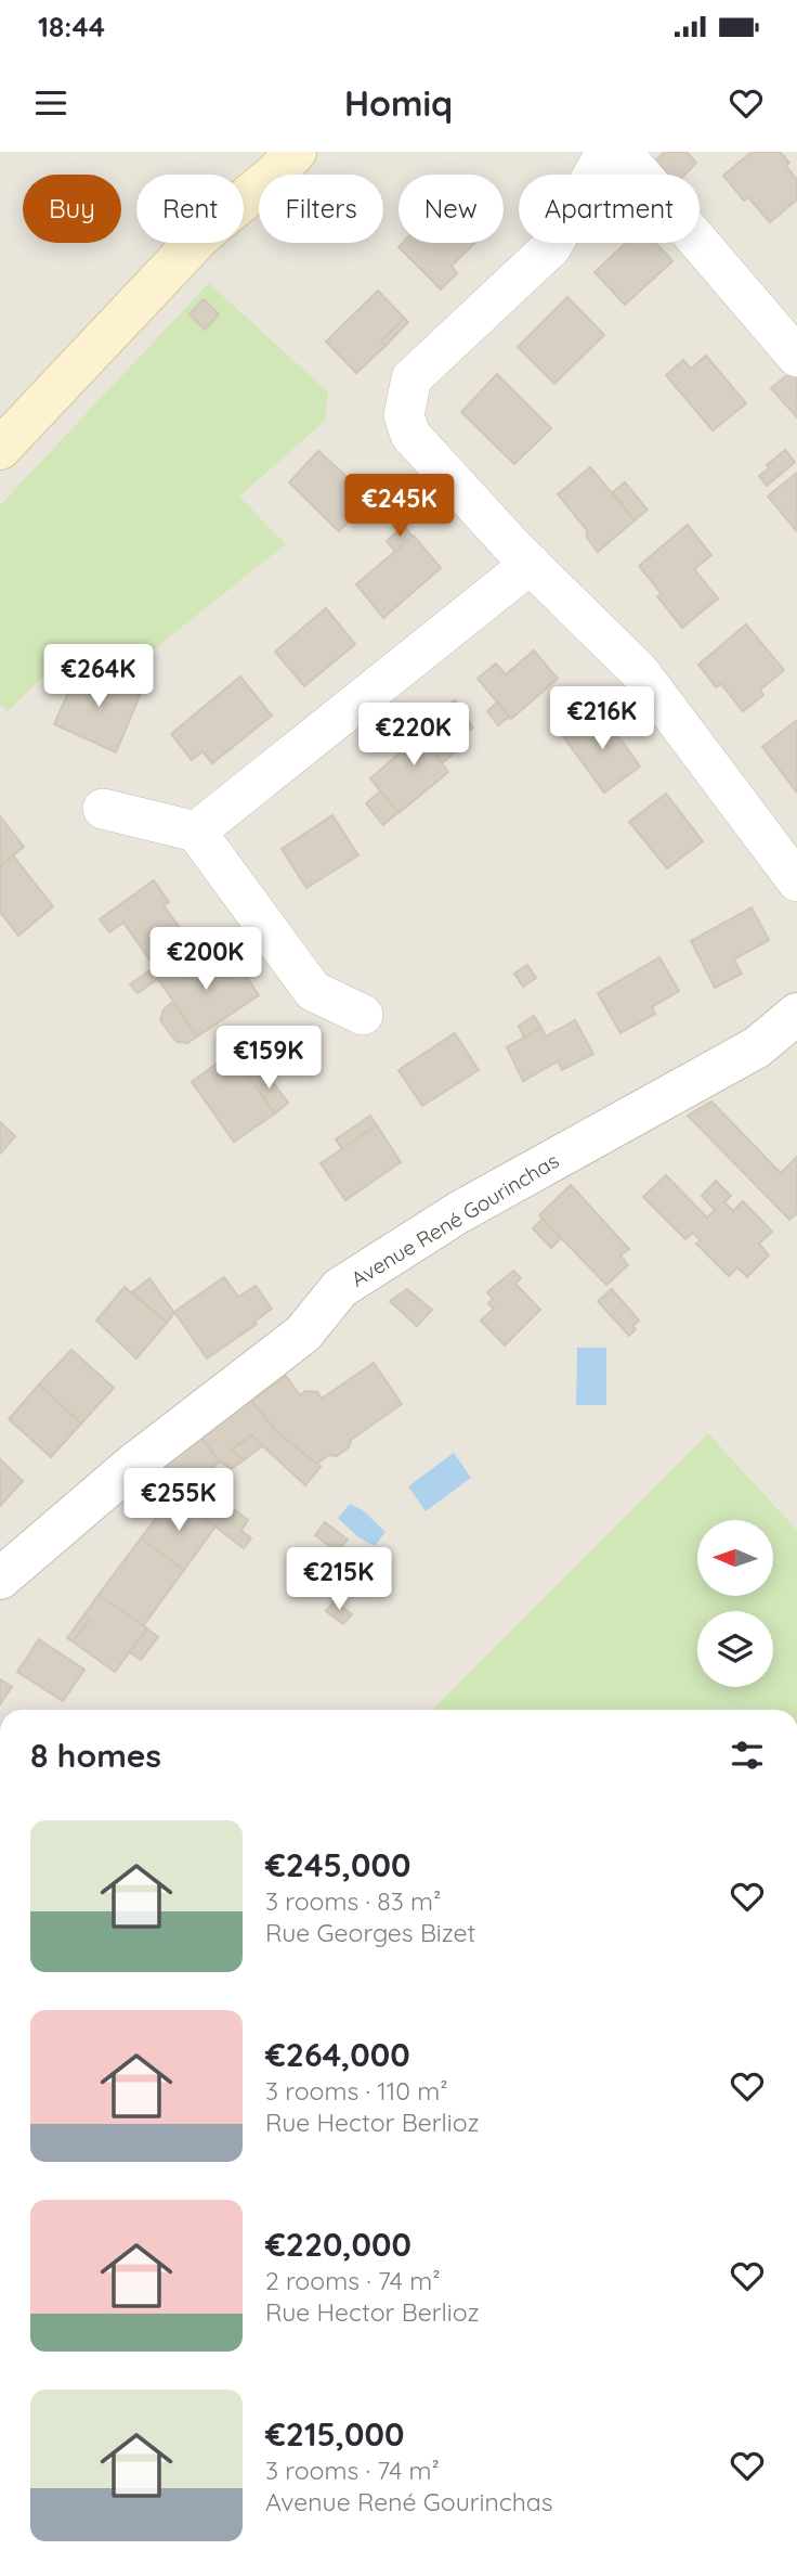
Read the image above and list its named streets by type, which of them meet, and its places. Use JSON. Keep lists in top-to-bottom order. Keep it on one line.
{"streets":{"street":["Avenue René Gourinchas"]},"north":"left","page":{"status":"18:44","header":"Homiq","chip":["Buy","Rent","Filters","New","Apartment"],"price":["€245K","€264K","€216K","€220K","€200K","€159K","€255K","€215K"],"heading":"8 homes","list":[{"name":"€245,000","note":"3 rooms · 83 m² · Rue Georges Bizet"},{"name":"€264,000","note":"3 rooms · 110 m² · Rue Hector Berlioz"},{"name":"€220,000","note":"2 rooms · 74 m² · Rue Hector Berlioz"},{"name":"€215,000","note":"3 rooms · 74 m² · Avenue René Gourinchas"}]}}
